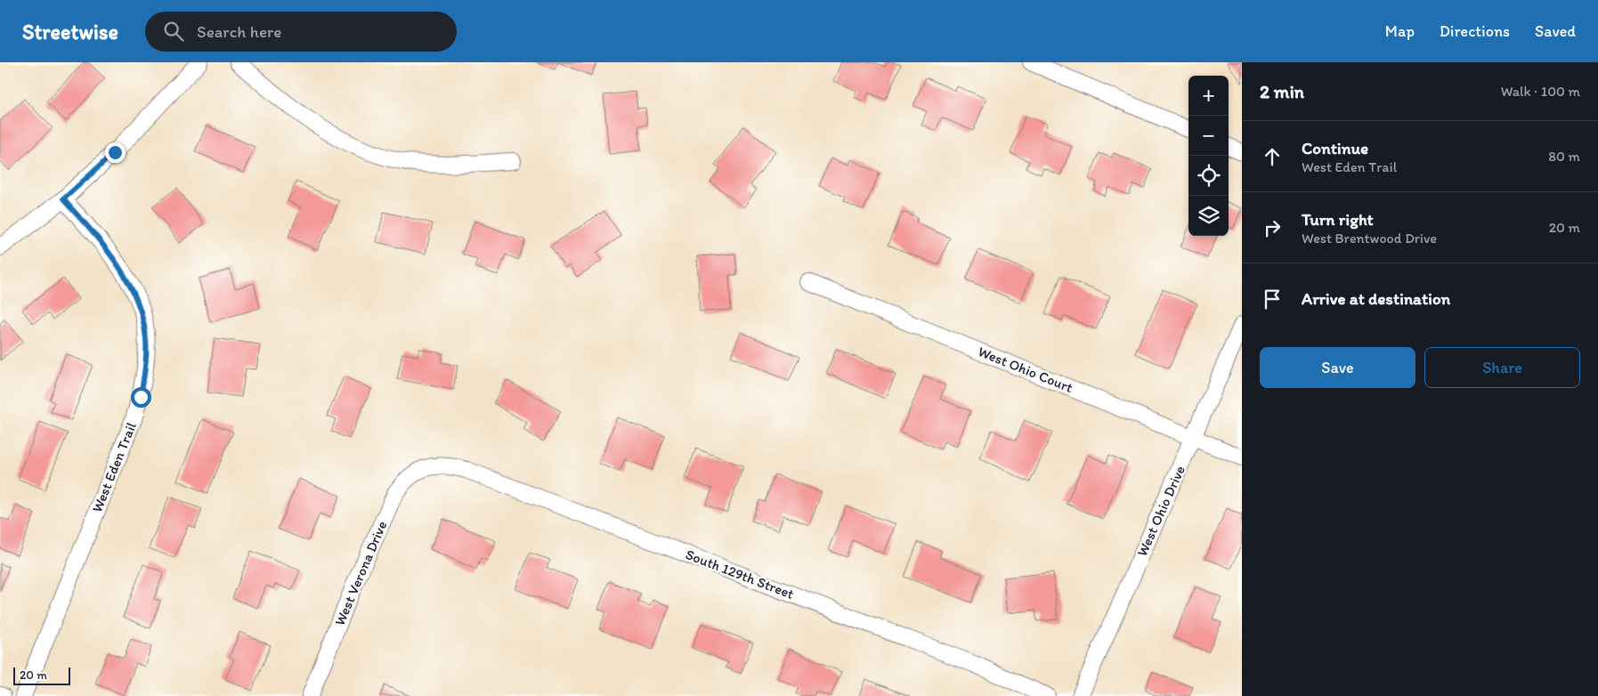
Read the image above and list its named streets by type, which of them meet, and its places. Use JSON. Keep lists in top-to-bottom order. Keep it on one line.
{"streets":{"street":["West Ohio Court","West Eden Trail","West Ohio Drive","West Verona Drive","South 129th Street"]},"crossings":[["West Ohio Court","West Ohio Drive"],["West Verona Drive","South 129th Street"]],"scale_bar":"20 m","page":{"header":"Streetwise","search":"Search here","nav":["Map","Directions","Saved"],"heading":["2 min","Walk · 100 m"],"map_buttons":["+","−"],"list":[["Continue","West Eden Trail","80 m"],["Turn right","West Brentwood Drive","20 m"],"Arrive at destination"],"buttons":["Save","Share"],"scale":"20 m"}}
